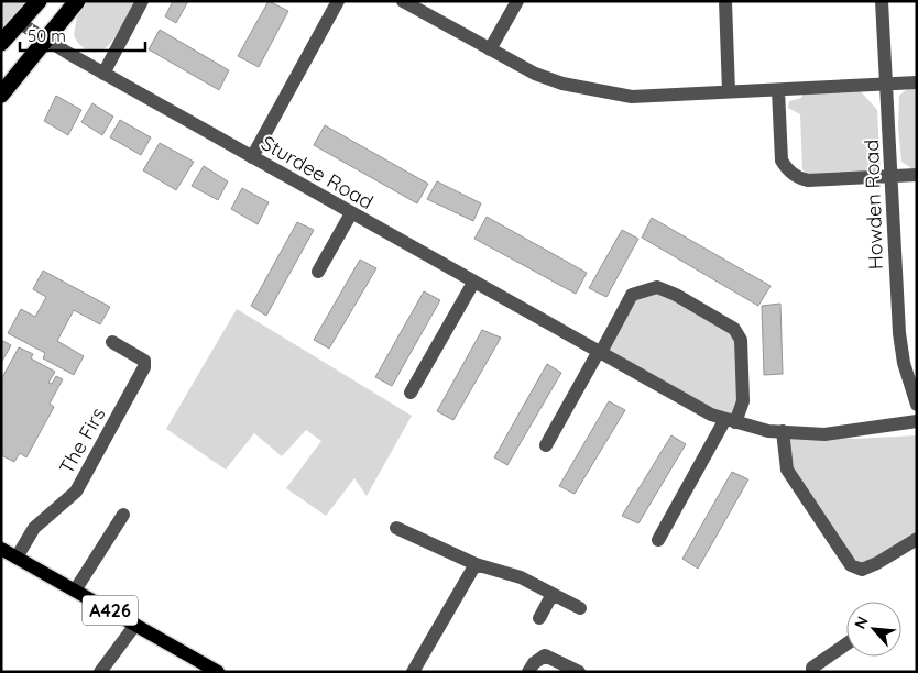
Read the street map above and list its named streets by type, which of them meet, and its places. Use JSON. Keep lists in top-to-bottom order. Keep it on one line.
{"streets":{"main road":["A426"],"street":["Sturdee Road","Howden Road","The Firs"]},"crossings":[["The Firs","A426"]],"scale_bar":"50 m","north":"top left"}
